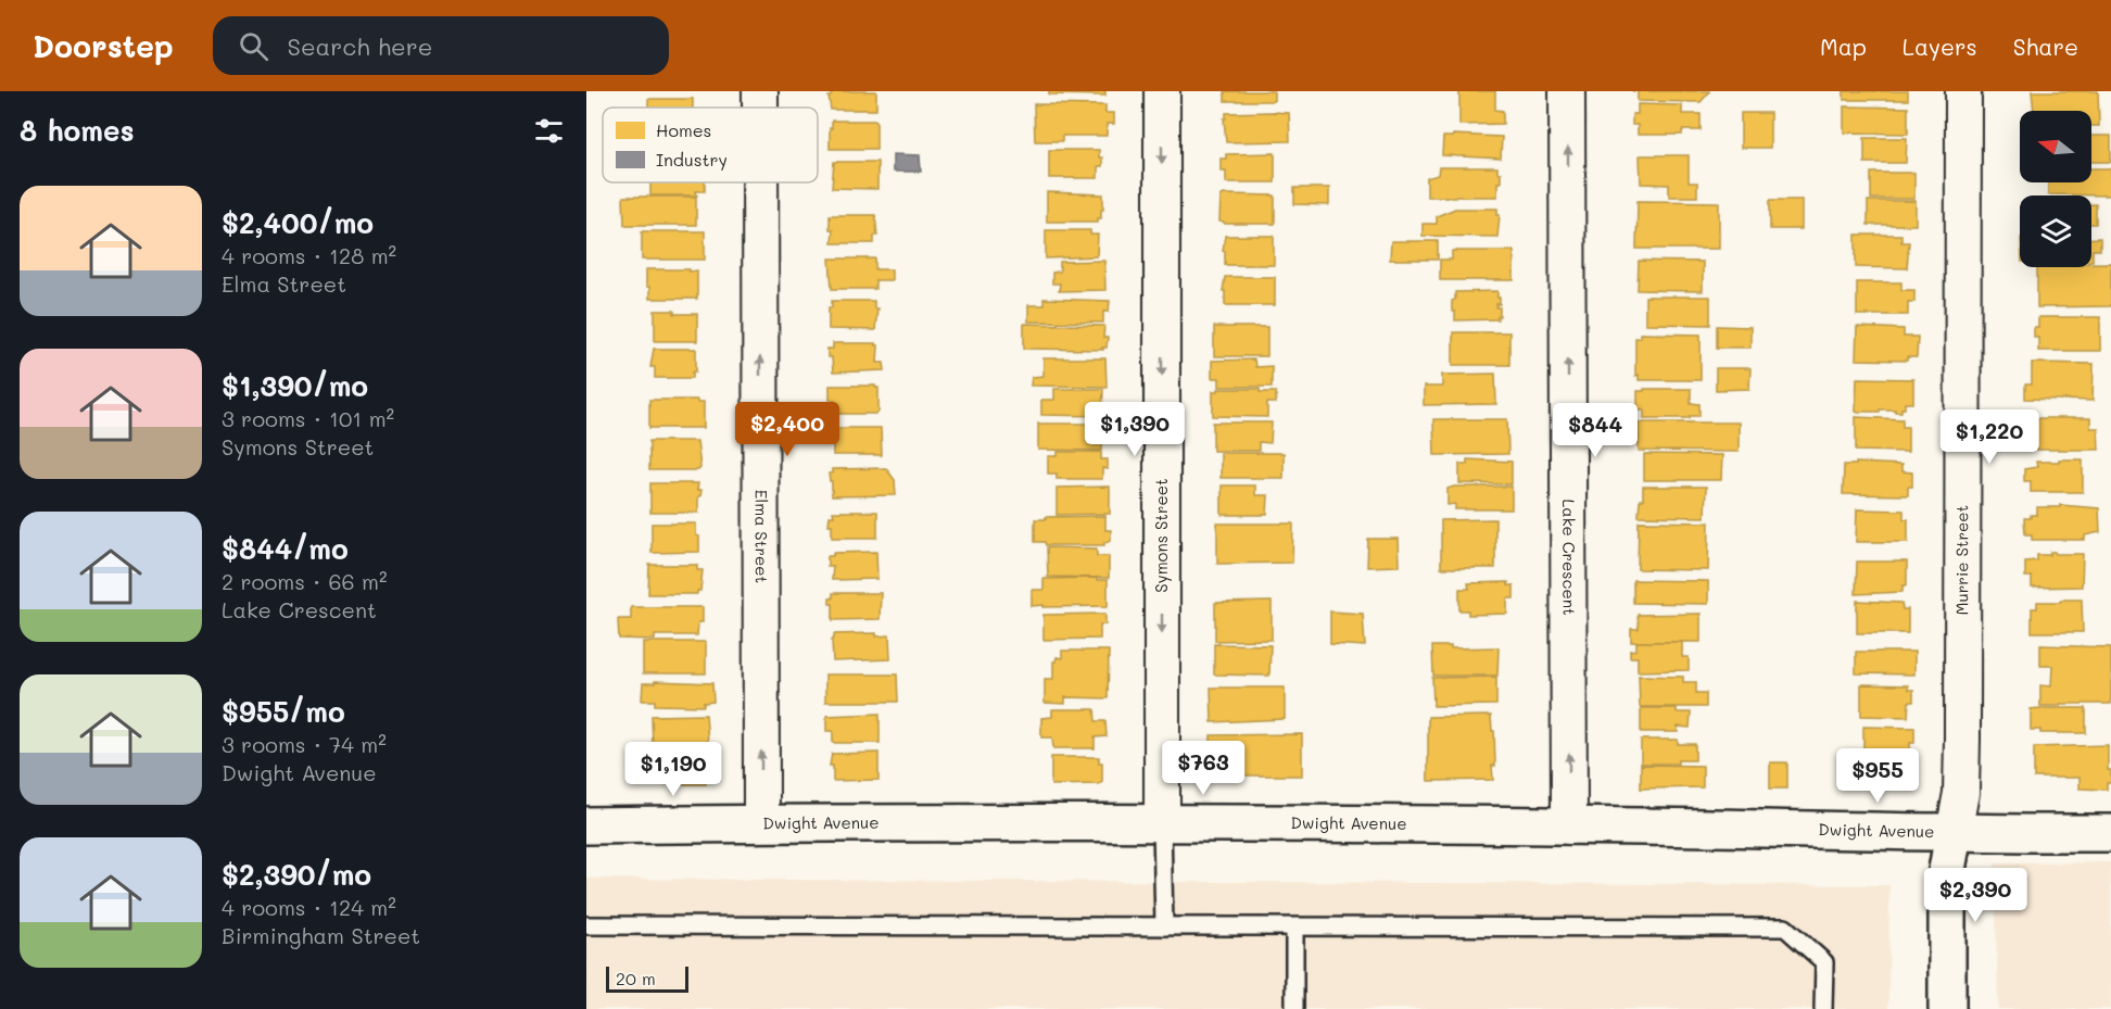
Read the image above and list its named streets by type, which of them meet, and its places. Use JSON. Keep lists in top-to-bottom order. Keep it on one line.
{"streets":{"street":["Elma Street","Symons Street","Lake Crescent","Murrie Street","Dwight Avenue"]},"crossings":[["Elma Street","Dwight Avenue"],["Symons Street","Dwight Avenue"],["Lake Crescent","Dwight Avenue"],["Murrie Street","Dwight Avenue"]],"one_way":["Elma Street","Symons Street","Lake Crescent"],"legend":["Homes","Industry"],"scale_bar":"20 m","north":"left","page":{"header":"Doorstep","search":"Search here","nav":["Map","Layers","Share"],"heading":"8 homes","list":[{"name":"$2,400/mo","note":"4 rooms · 128 m² · Elma Street"},{"name":"$1,390/mo","note":"3 rooms · 101 m² · Symons Street"},{"name":"$844/mo","note":"2 rooms · 66 m² · Lake Crescent"},{"name":"$955/mo","note":"3 rooms · 74 m² · Dwight Avenue"},{"name":"$2,390/mo","note":"4 rooms · 124 m² · Birmingham Street"}],"price":["$2,400","$1,390","$844","$1,220","$763","$1,190","$955","$2,390"],"scale":"20 m"}}
